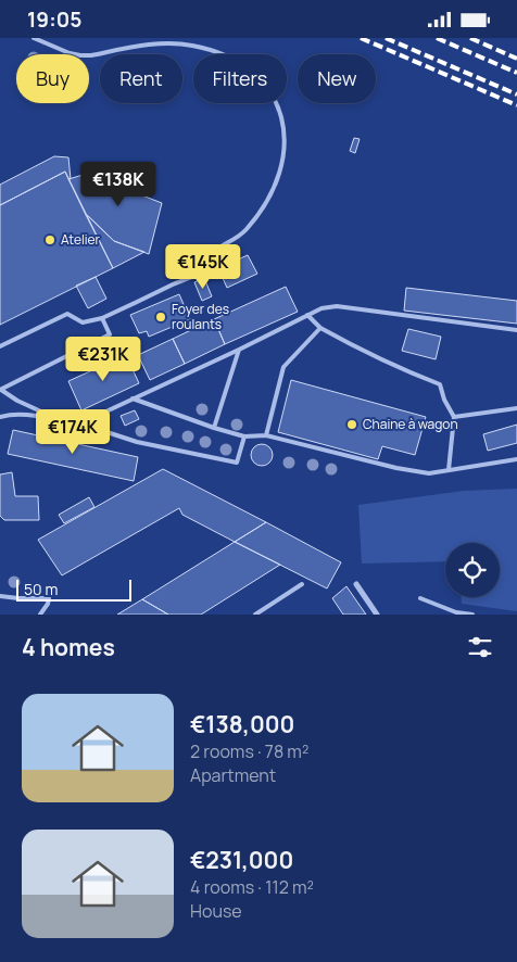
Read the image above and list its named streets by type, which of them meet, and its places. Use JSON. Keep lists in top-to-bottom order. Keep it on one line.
{"places":["Atelier","Foyer des roulants","Chaine à wagon"],"scale_bar":"50 m","page":{"status":"19:05","chip":["Buy","Rent","Filters","New"],"price":["€138K","€145K","€231K","€174K"],"scale":"50 m","heading":"4 homes","list":[{"name":"€138,000","note":"2 rooms · 78 m² · Apartment"},{"name":"€231,000","note":"4 rooms · 112 m² · House"}]}}
